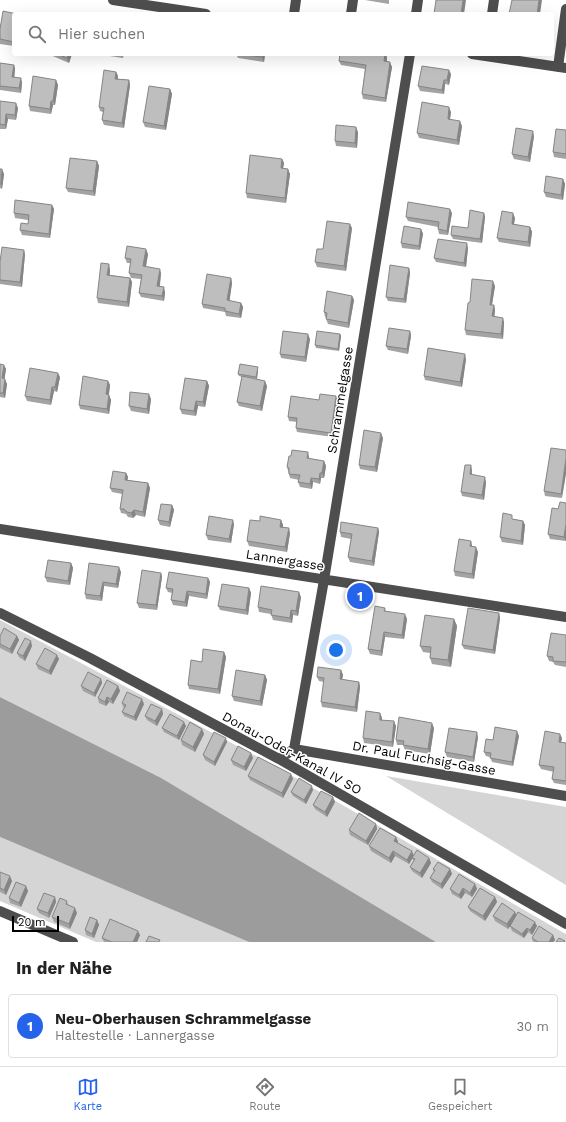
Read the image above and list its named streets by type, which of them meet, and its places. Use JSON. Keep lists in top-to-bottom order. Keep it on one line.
{"streets":{"street":["Schrammelgasse","Lannergasse","Donau-Oder-Kanal IV SO","Dr. Paul Fuchsig-Gasse"]},"crossings":[["Schrammelgasse","Lannergasse"],["Schrammelgasse","Dr. Paul Fuchsig-Gasse"]],"scale_bar":"20 m","page":{"search":"Hier suchen","pins":"1","scale":"20 m","heading":"In der Nähe","list":[{"mark":"1","name":"Neu-Oberhausen Schrammelgasse","note":"Haltestelle · Lannergasse","value":"30 m"}],"nav":["Karte","Route","Gespeichert"]}}
